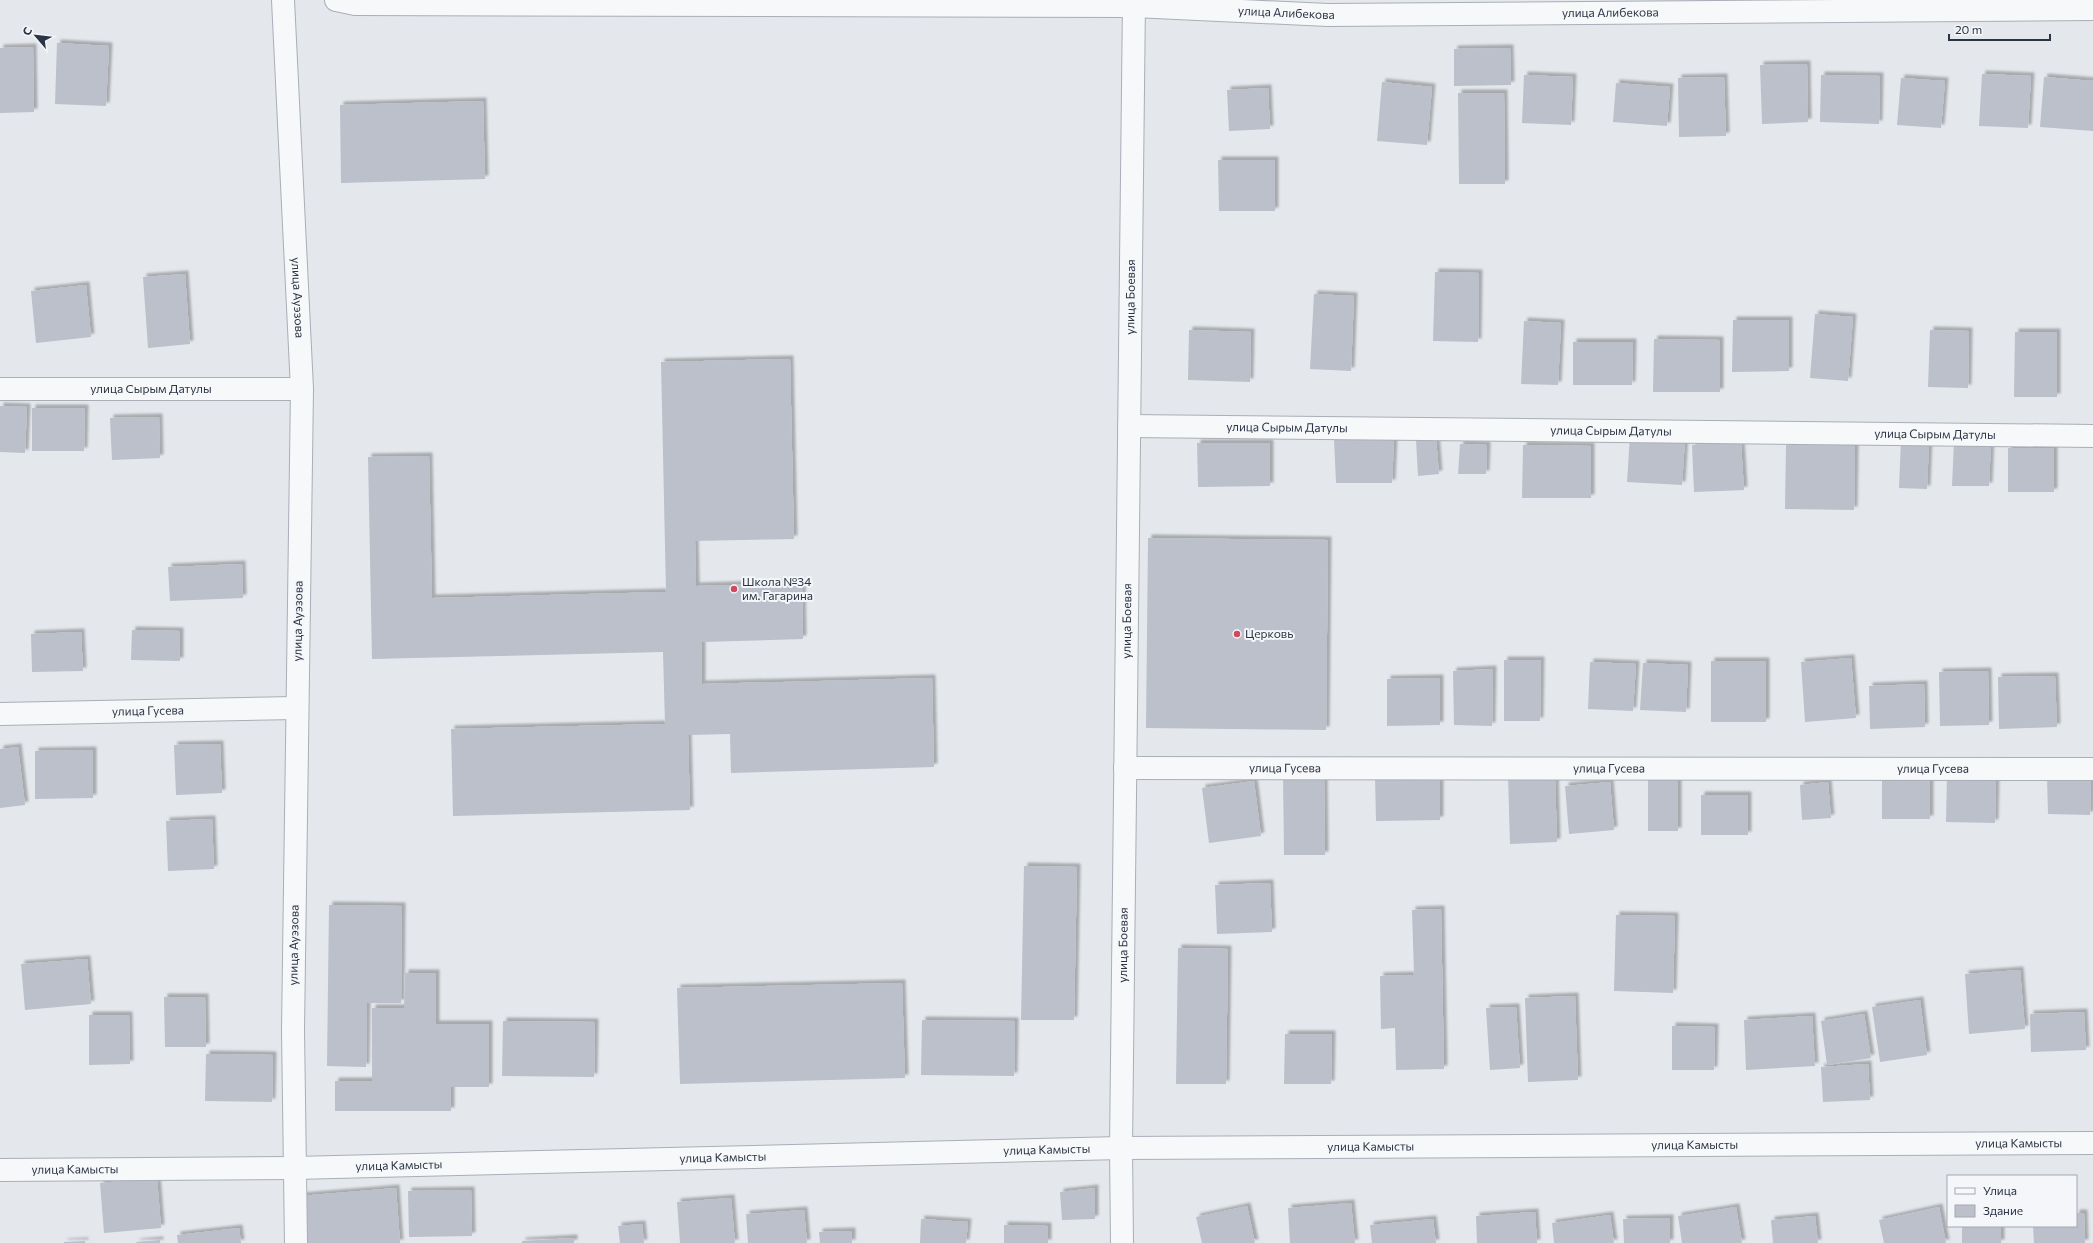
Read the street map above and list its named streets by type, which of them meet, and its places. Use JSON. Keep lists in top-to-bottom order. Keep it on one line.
{"streets":{"street":["улица Алибекова","улица Ауэзова","улица Боевая","улица Сырым Датулы","улица Гусева","улица Камысты"]},"crossings":[["улица Алибекова","улица Боевая"],["улица Ауэзова","улица Сырым Датулы"],["улица Ауэзова","улица Гусева"],["улица Ауэзова","улица Камысты"],["улица Боевая","улица Сырым Датулы"],["улица Боевая","улица Гусева"],["улица Боевая","улица Камысты"]],"places":["Школа №34 им. Гагарина","Церковь"],"legend":["Улица","Здание"],"scale_bar":"20 m","north":"top left"}
